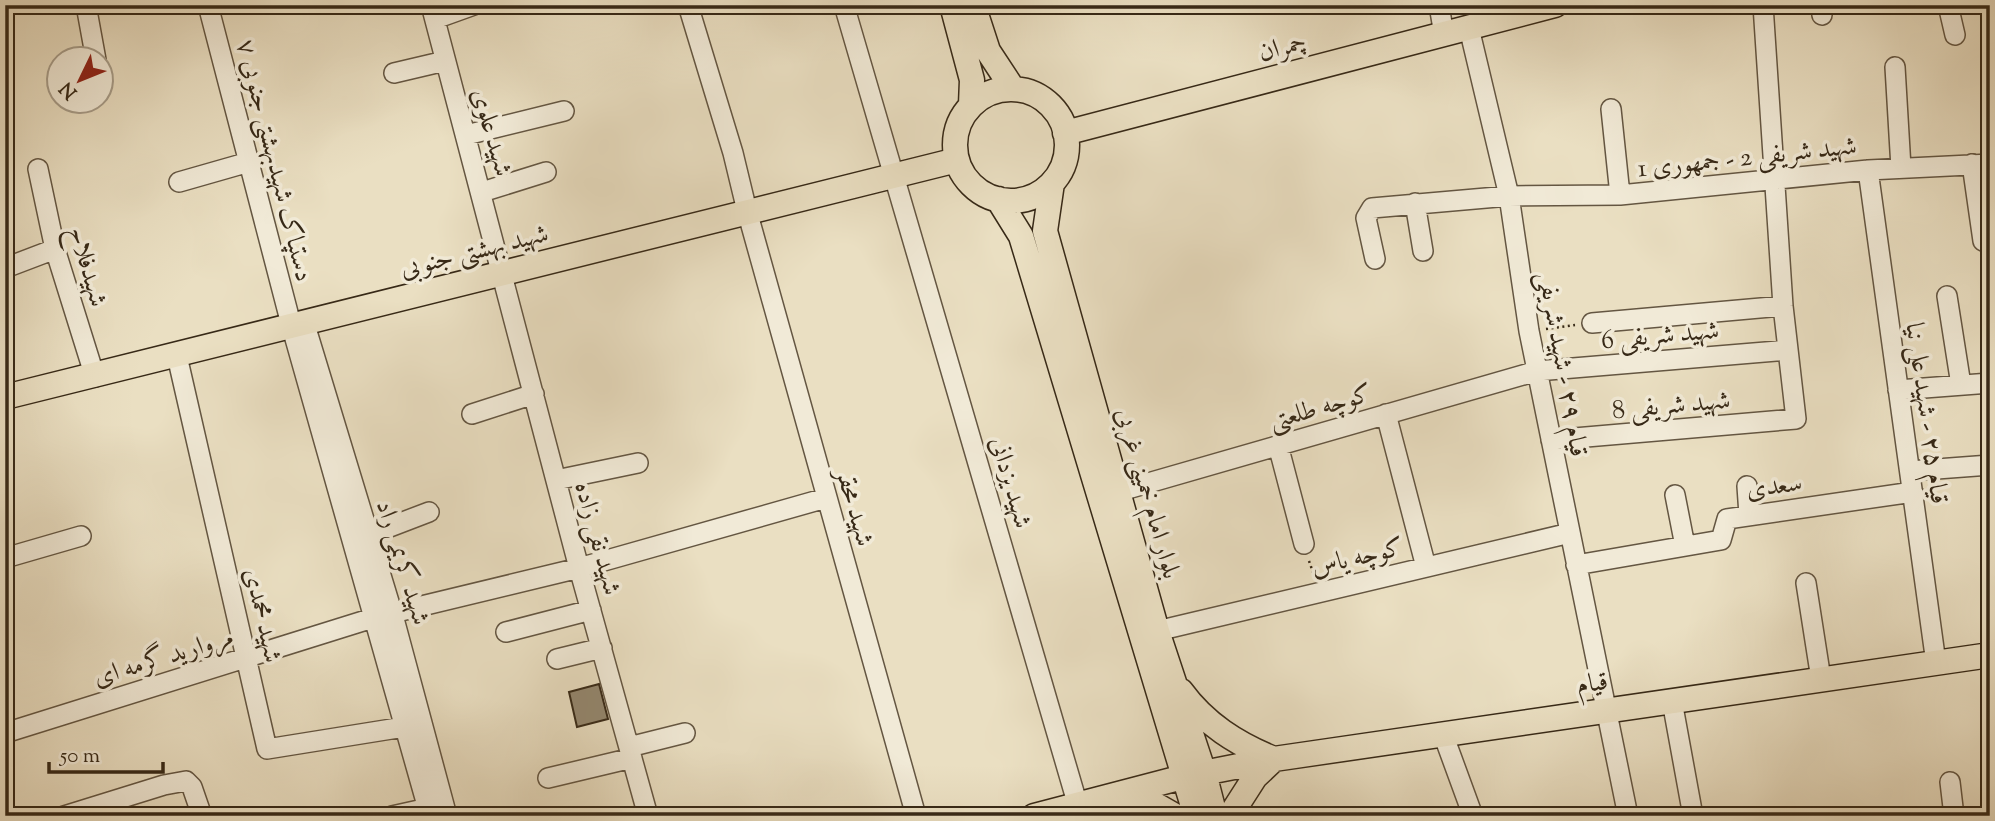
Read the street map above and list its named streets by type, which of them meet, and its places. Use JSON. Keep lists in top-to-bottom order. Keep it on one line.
{"streets":{"main road":["چمران","شهید بهشتی جنوبی","بلوار امام خمینی غربی","قیام"],"street":["شهید علوی","شهید شریفی 2 - جمهوری 1","دستپاک شهیدبهشتی جنوبی ۷","شهیدفلاح","شهید شریفی 6","قیام ۲۹ - شهید شریفی","شهید شریفی 8","کوچه طلعتی","قیام ۲۵ - شهید علی نیا","شهید یزدانی","سعدی","شهید محقر","شهید نقی زاده","کوچه یاس","شهید کریمی راد","شهید محمدی","مروارید گرمه ای"]},"crossings":[["چمران","شهید بهشتی جنوبی"],["چمران","قیام ۲۹ - شهید شریفی"],["چمران","بلوار امام خمینی غربی"],["شهید علوی","شهید بهشتی جنوبی"],["شهید علوی","شهید نقی زاده"],["شهید شریفی 2 - جمهوری 1","قیام ۲۹ - شهید شریفی"],["شهید شریفی 2 - جمهوری 1","قیام ۲۵ - شهید علی نیا"],["دستپاک شهیدبهشتی جنوبی ۷","شهید بهشتی جنوبی"],["دستپاک شهیدبهشتی جنوبی ۷","شهید کریمی راد"],["شهید بهشتی جنوبی","شهیدفلاح"],["شهید بهشتی جنوبی","شهید یزدانی"],["شهید بهشتی جنوبی","بلوار امام خمینی غربی"],["شهید بهشتی جنوبی","شهید محقر"],["شهید بهشتی جنوبی","شهید نقی زاده"],["شهید بهشتی جنوبی","شهید کریمی راد"],["شهید بهشتی جنوبی","شهید محمدی"],["شهید شریفی 6","قیام ۲۹ - شهید شریفی"],["شهید شریفی 6","شهید شریفی 8"],["شهید شریفی 6","کوچه طلعتی"],["قیام ۲۹ - شهید شریفی","شهید شریفی 8"],["قیام ۲۹ - شهید شریفی","کوچه طلعتی"],["قیام ۲۹ - شهید شریفی","سعدی"],["قیام ۲۹ - شهید شریفی","کوچه یاس"],["قیام ۲۹ - شهید شریفی","قیام"],["کوچه طلعتی","بلوار امام خمینی غربی"],["قیام ۲۵ - شهید علی نیا","سعدی"],["قیام ۲۵ - شهید علی نیا","قیام"],["شهید یزدانی","قیام"],["بلوار امام خمینی غربی","کوچه یاس"],["بلوار امام خمینی غربی","قیام"],["شهید محقر","مروارید گرمه ای"],["شهید نقی زاده","مروارید گرمه ای"],["شهید کریمی راد","شهید محمدی"],["شهید کریمی راد","مروارید گرمه ای"],["شهید محمدی","مروارید گرمه ای"]],"scale_bar":"50 m","north":"bottom left"}
